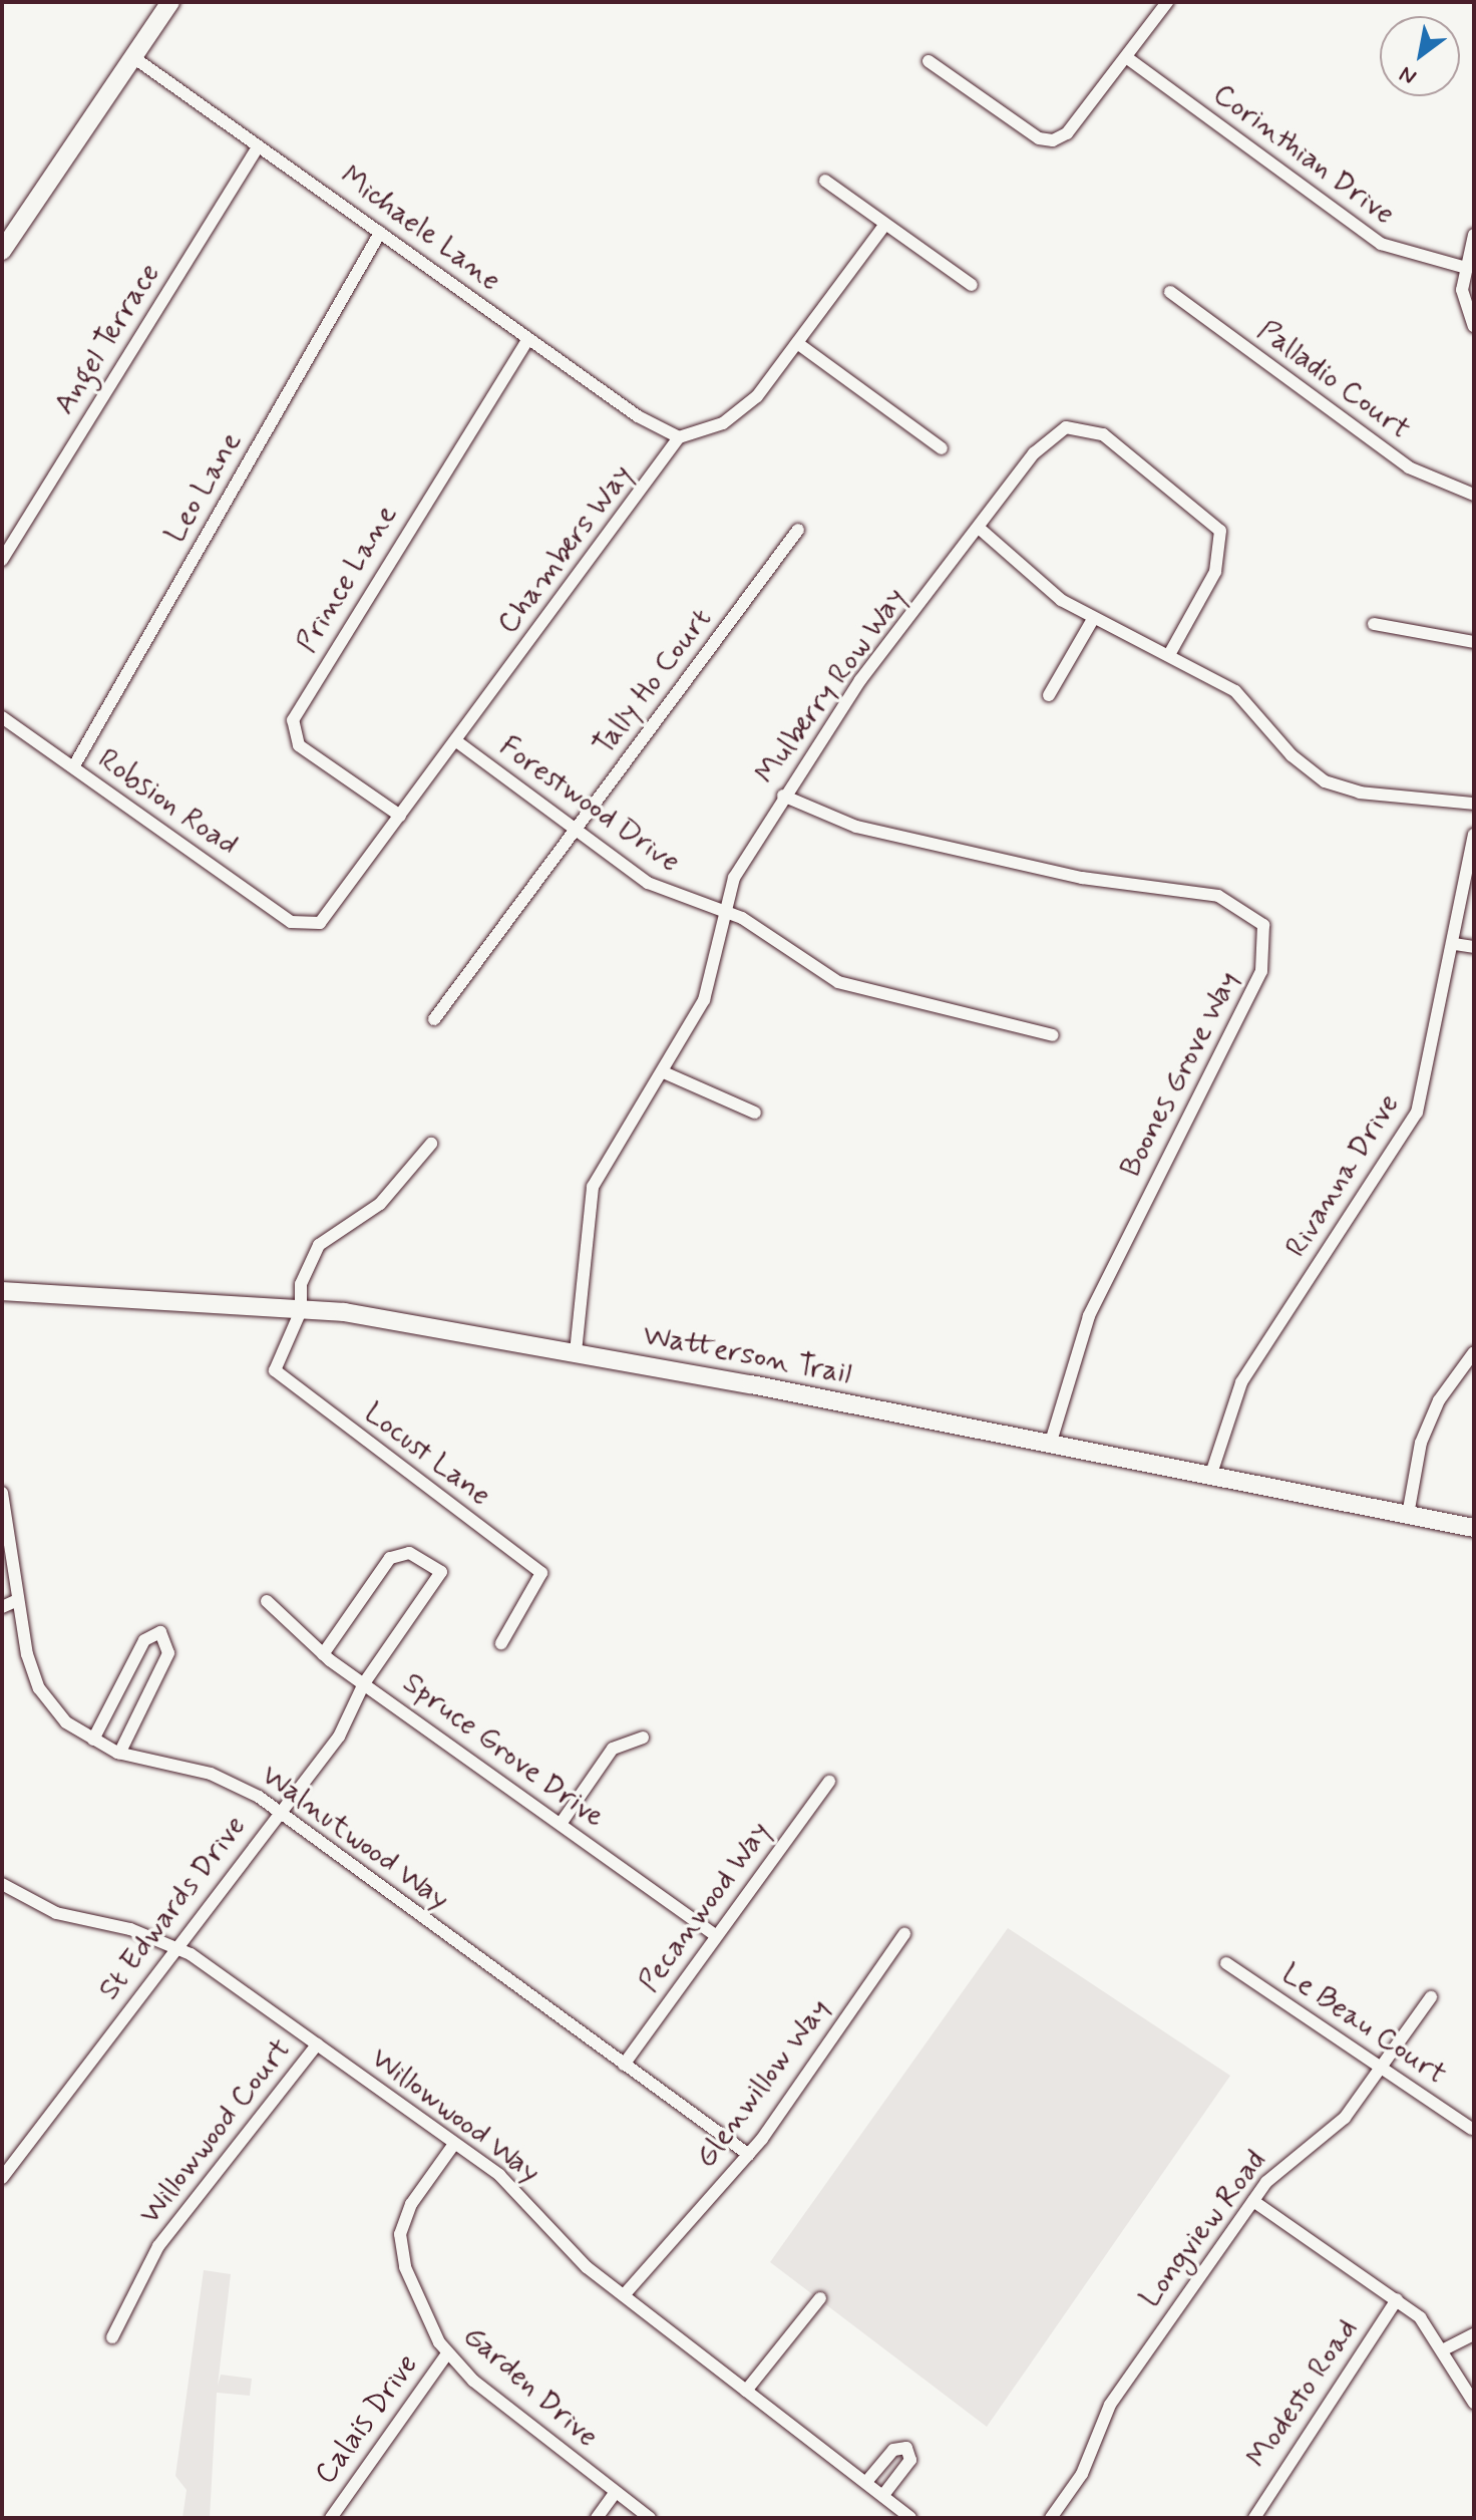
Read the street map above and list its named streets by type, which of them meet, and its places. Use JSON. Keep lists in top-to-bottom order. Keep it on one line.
{"streets":{"main road":["Watterson Trail"],"street":["Corinthian Drive","Michaele Lane","Angel Terrace","Palladio Court","Leo Lane","Chambers Way","Prince Lane","Tally Ho Court","Mulberry Row Way","Robsion Road","Forestwood Drive","Boones Grove Way","Rivanna Drive","Locust Lane","Spruce Grove Drive","Walnutwood Way","Pecanwood Way","St Edwards Drive","Le Beau Court","Glenwillow Way","Willowwood Way","Willowwood Court","Longview Road","Garden Drive","Modesto Road","Calais Drive"]},"crossings":[["Michaele Lane","Angel Terrace"],["Michaele Lane","Leo Lane"],["Michaele Lane","Chambers Way"],["Michaele Lane","Prince Lane"],["Leo Lane","Robsion Road"],["Chambers Way","Prince Lane"],["Chambers Way","Robsion Road"],["Chambers Way","Forestwood Drive"],["Tally Ho Court","Forestwood Drive"],["Mulberry Row Way","Forestwood Drive"],["Mulberry Row Way","Boones Grove Way"],["Mulberry Row Way","Watterson Trail"],["Boones Grove Way","Watterson Trail"],["Rivanna Drive","Watterson Trail"],["Watterson Trail","Locust Lane"],["Spruce Grove Drive","Pecanwood Way"],["Spruce Grove Drive","St Edwards Drive"],["Walnutwood Way","Pecanwood Way"],["Walnutwood Way","St Edwards Drive"],["Walnutwood Way","Glenwillow Way"],["St Edwards Drive","Willowwood Way"],["Le Beau Court","Longview Road"],["Glenwillow Way","Willowwood Way"],["Willowwood Way","Willowwood Court"],["Willowwood Way","Garden Drive"],["Garden Drive","Calais Drive"]],"north":"bottom left"}
